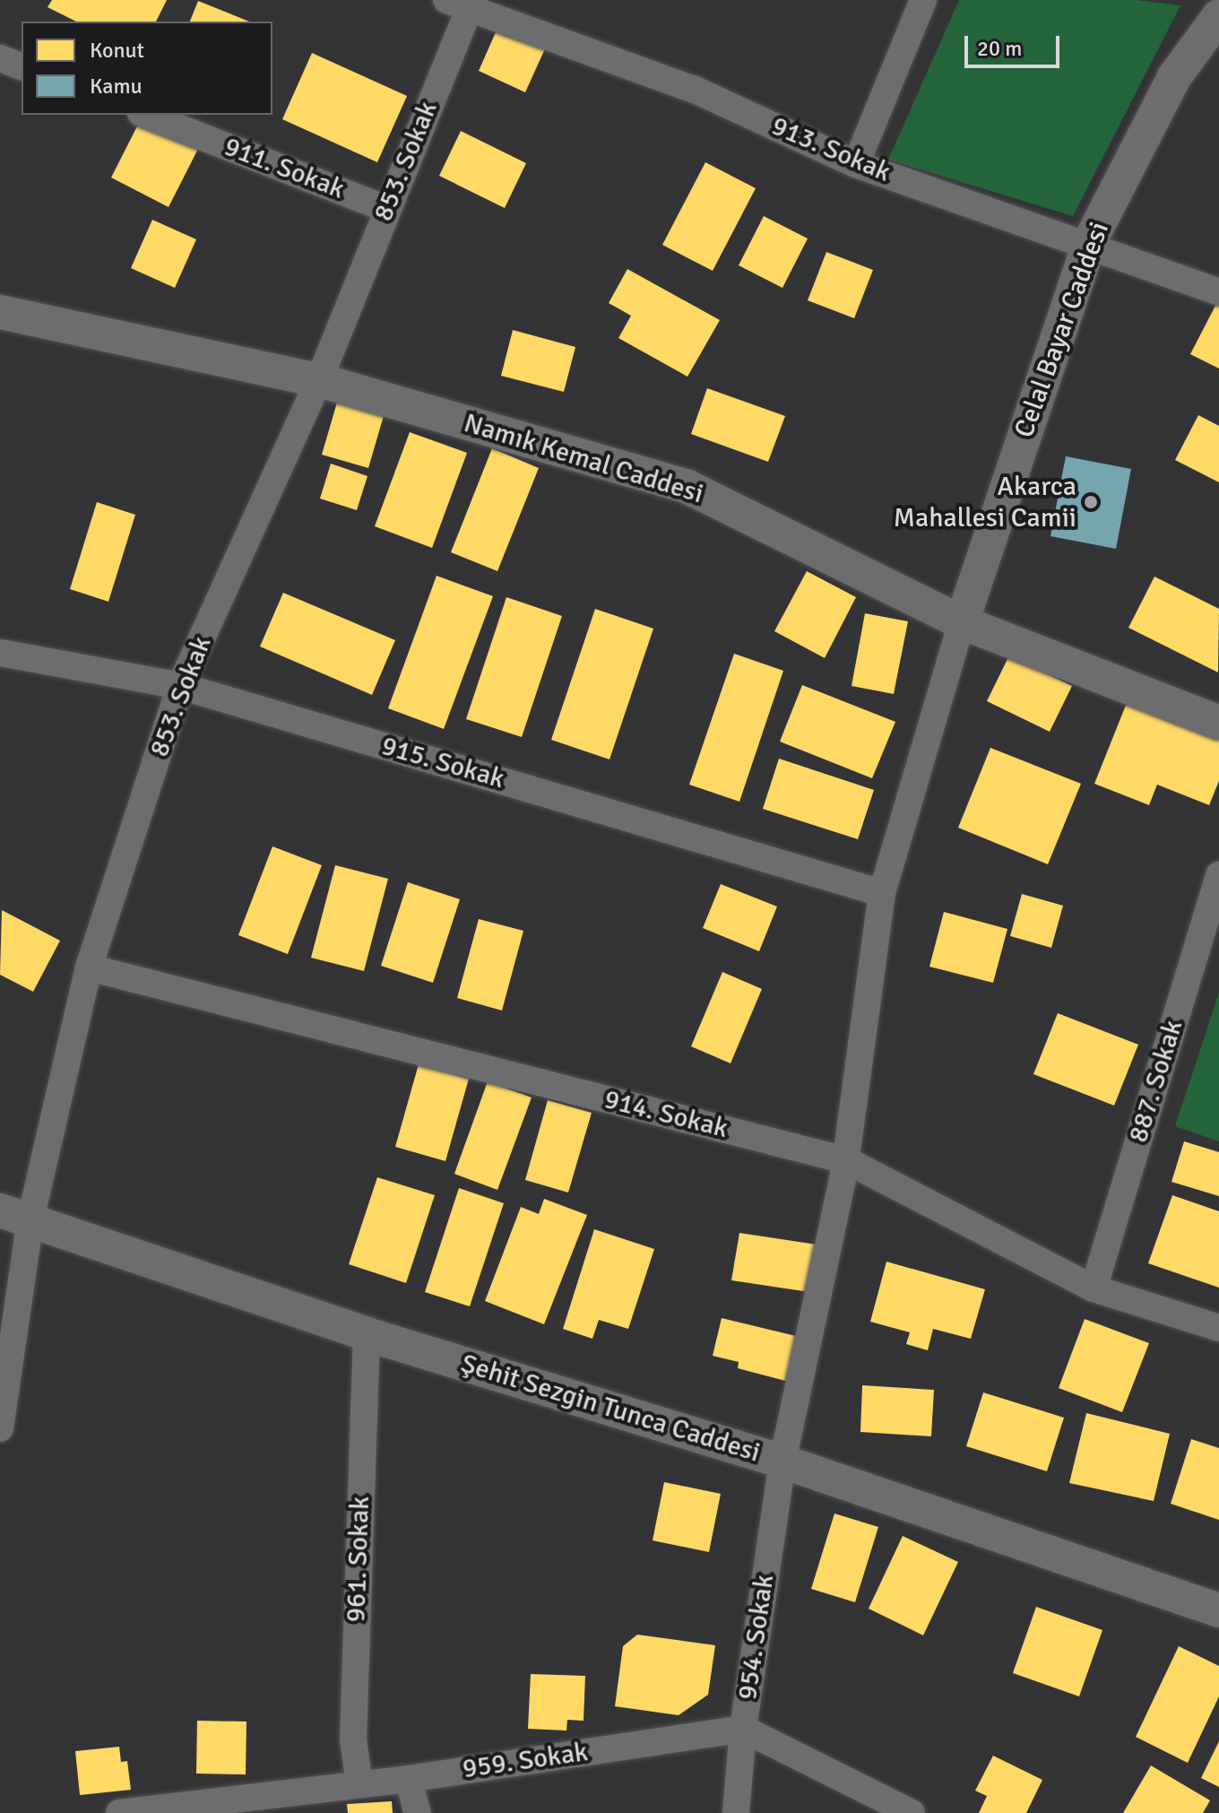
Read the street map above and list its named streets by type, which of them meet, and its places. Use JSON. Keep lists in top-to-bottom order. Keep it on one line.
{"streets":{"street":["913. Sokak","853. Sokak","911. Sokak","Celal Bayar Caddesi","Namık Kemal Caddesi","915. Sokak","887. Sokak","914. Sokak","Şehit Sezgin Tunca Caddesi","961. Sokak","954. Sokak","959. Sokak"]},"crossings":[["913. Sokak","853. Sokak"],["913. Sokak","Celal Bayar Caddesi"],["853. Sokak","911. Sokak"],["853. Sokak","Namık Kemal Caddesi"],["853. Sokak","915. Sokak"],["853. Sokak","914. Sokak"],["853. Sokak","Şehit Sezgin Tunca Caddesi"],["Celal Bayar Caddesi","Namık Kemal Caddesi"],["Celal Bayar Caddesi","954. Sokak"],["Namık Kemal Caddesi","954. Sokak"],["915. Sokak","954. Sokak"],["887. Sokak","914. Sokak"],["914. Sokak","954. Sokak"],["Şehit Sezgin Tunca Caddesi","961. Sokak"],["Şehit Sezgin Tunca Caddesi","954. Sokak"],["961. Sokak","959. Sokak"],["954. Sokak","959. Sokak"]],"places":["Akarca Mahallesi Camii"],"legend":["Konut","Kamu"],"scale_bar":"20 m"}
